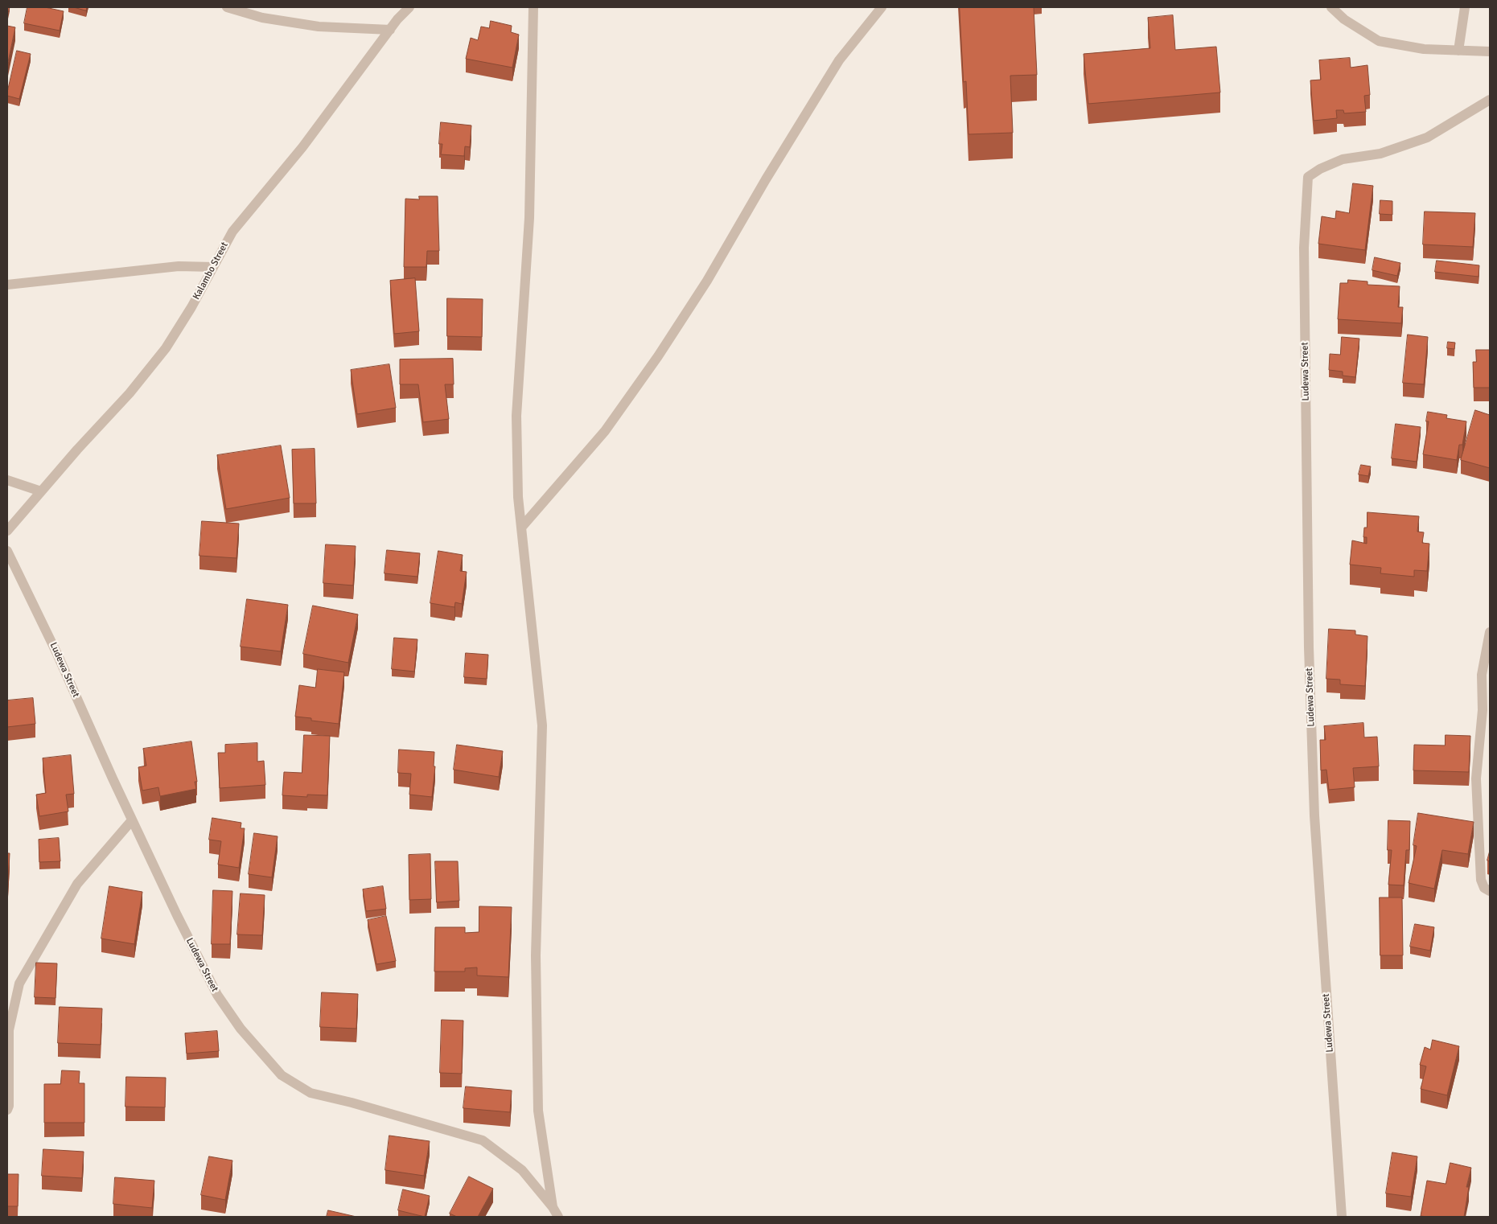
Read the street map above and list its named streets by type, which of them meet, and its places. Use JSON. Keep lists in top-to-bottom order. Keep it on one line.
{"streets":{"street":["Kalambo Street","Ludewa Street"]}}
